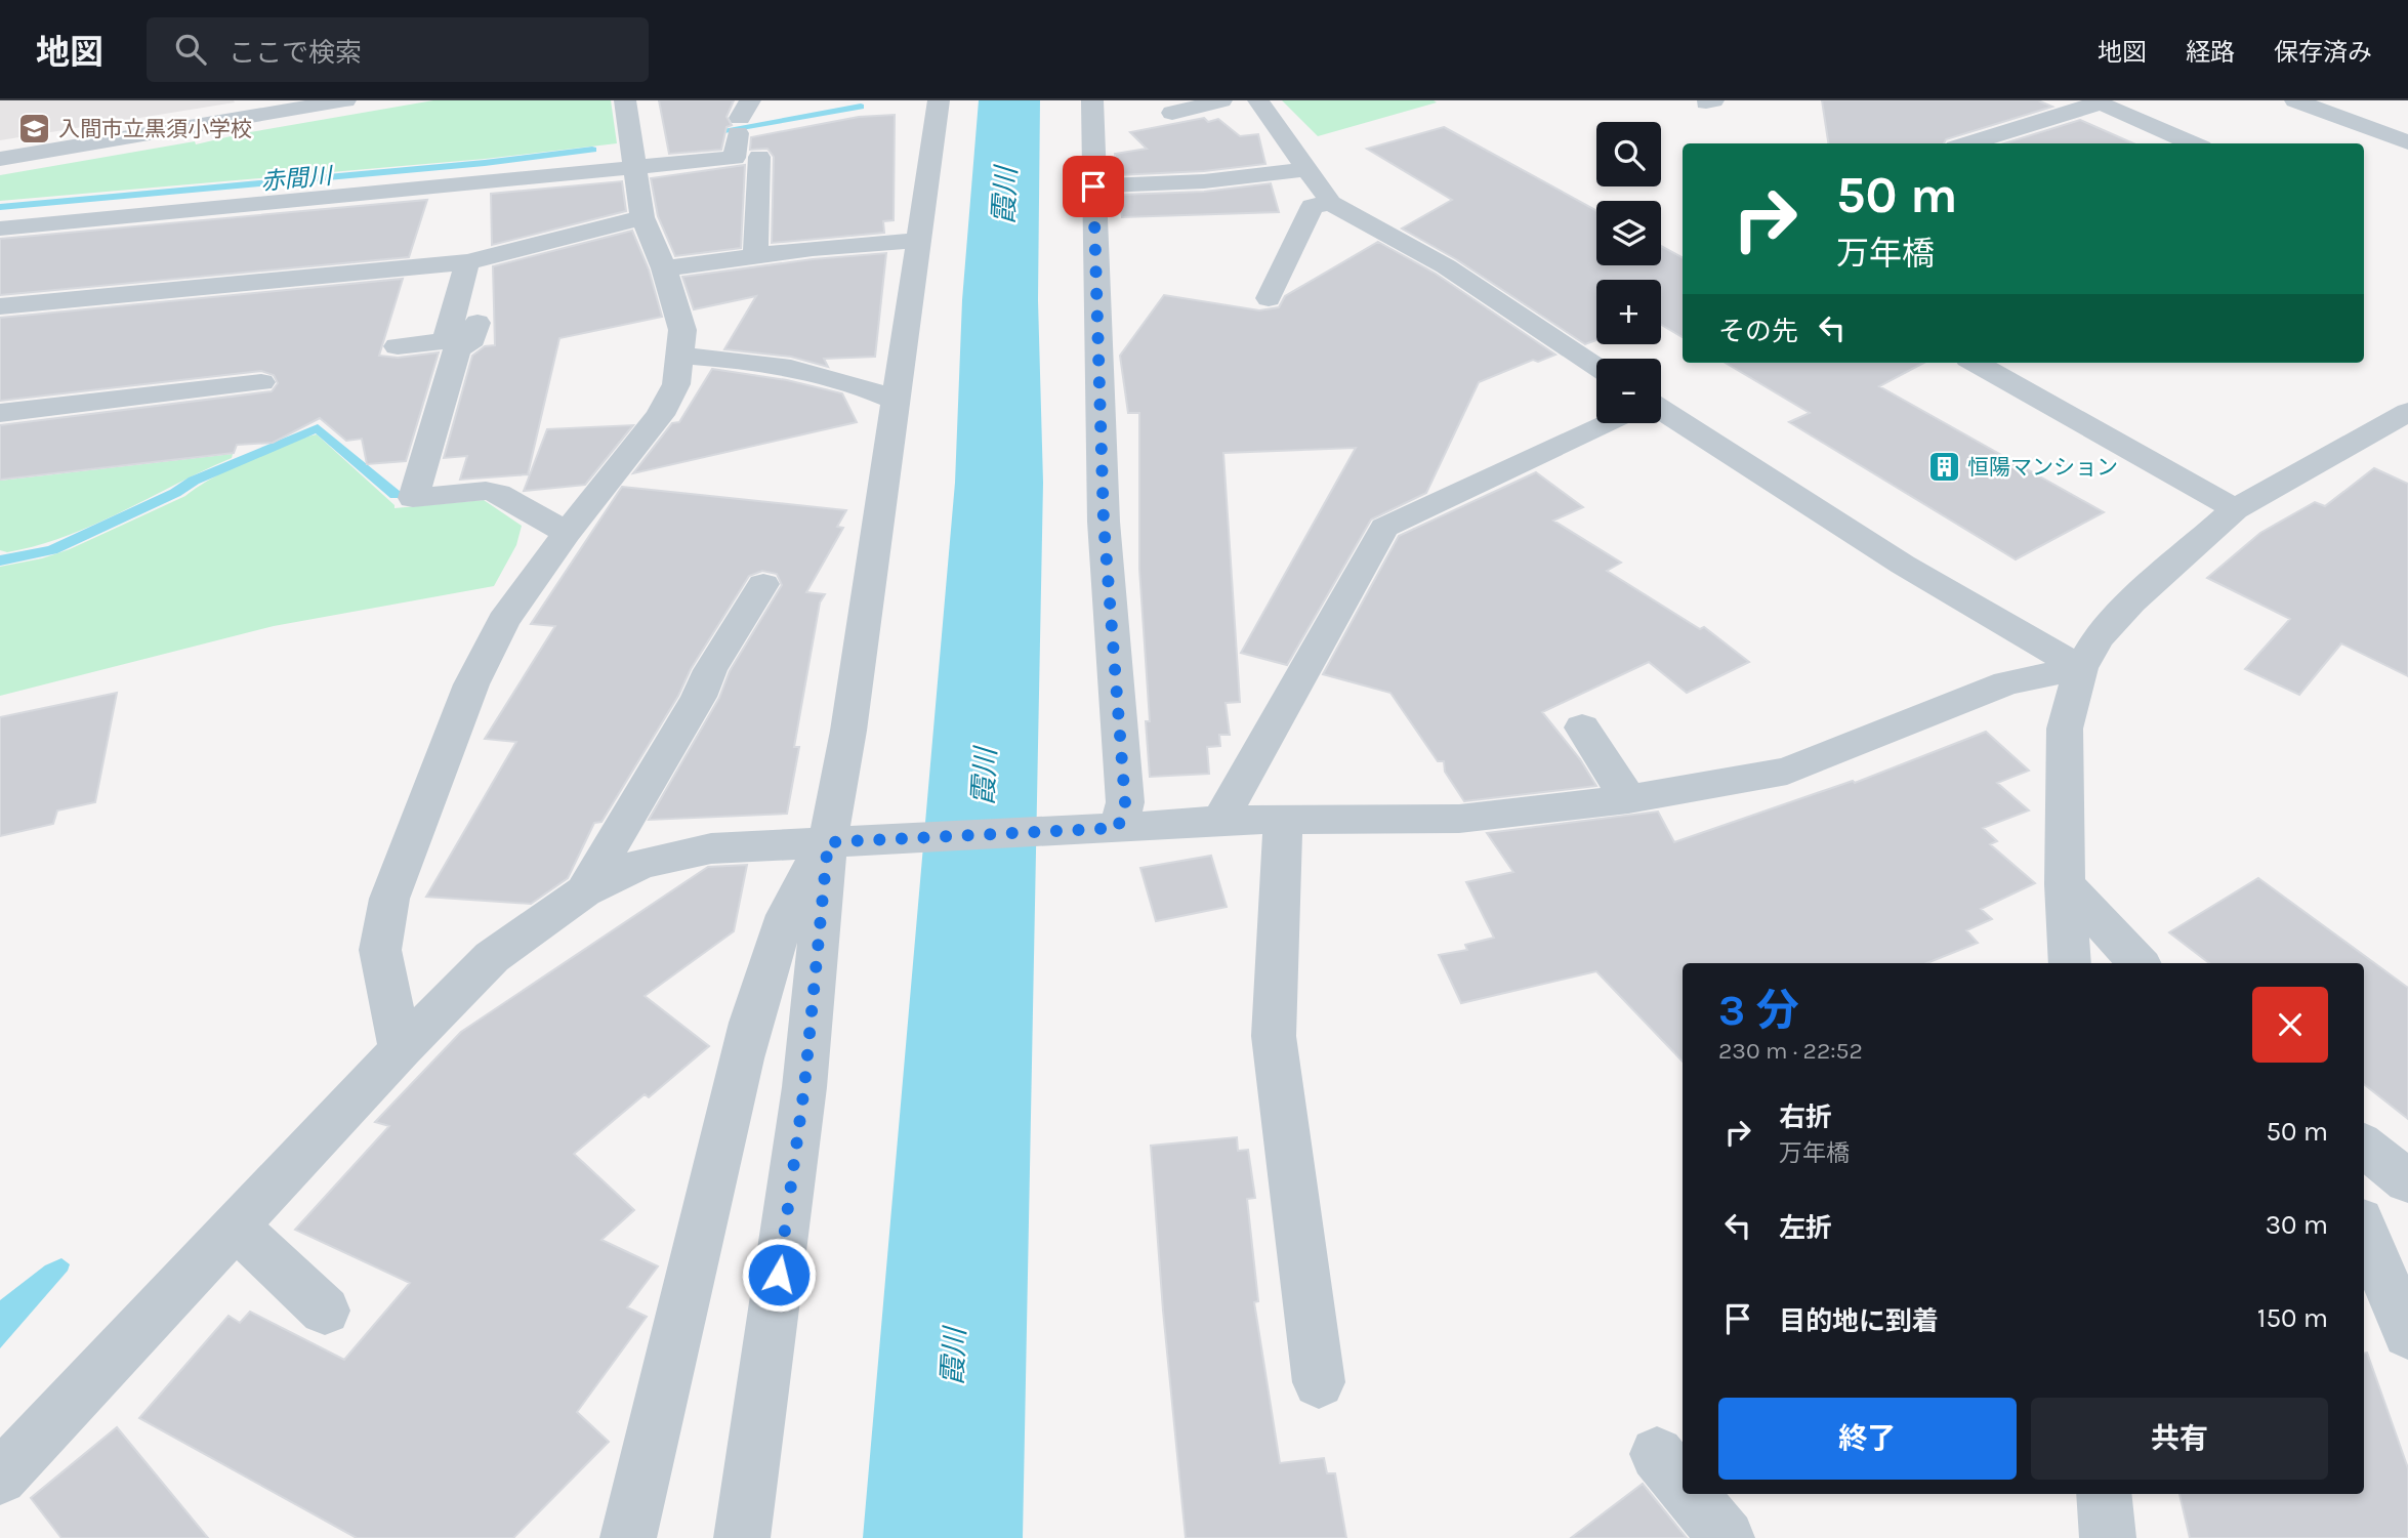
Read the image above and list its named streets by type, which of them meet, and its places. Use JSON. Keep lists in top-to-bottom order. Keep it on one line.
{"water":["赤間川","霞川"],"places":{"school or university":["入間市立黒須小学校"],"building":["恒陽マンション"]},"page":{"header":"地図","search":"ここで検索","nav":["地図","経路","保存済み"],"map_buttons":["+","−"],"turn":["50 m","万年橋"],"then":"その先","heading":["3 分","230 m · 22:52"],"list":[{"name":"右折","note":"万年橋","value":"50 m"},{"name":"左折","value":"30 m"},{"name":"目的地に到着","value":"150 m"}],"buttons":["終了","共有"]}}
